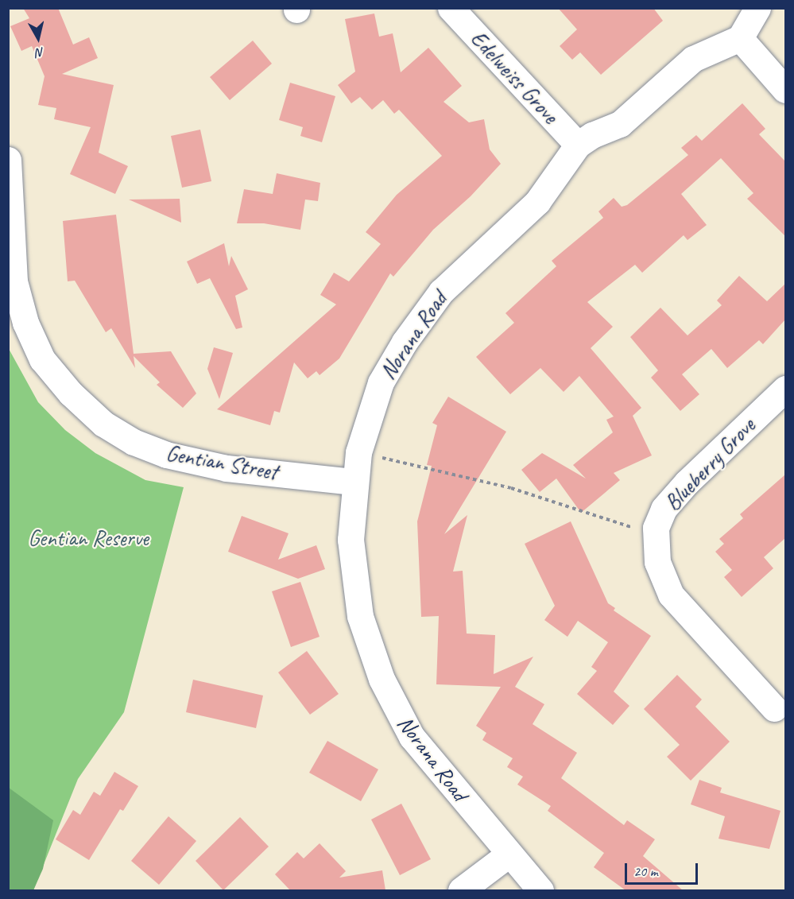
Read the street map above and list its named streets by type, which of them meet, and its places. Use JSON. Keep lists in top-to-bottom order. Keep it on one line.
{"streets":{"street":["Edelweiss Grove","Norana Road","Gentian Street","Blueberry Grove"]},"crossings":[["Edelweiss Grove","Norana Road"],["Norana Road","Gentian Street"]],"parks":["Gentian Reserve"],"scale_bar":"20 m","north":"bottom"}
